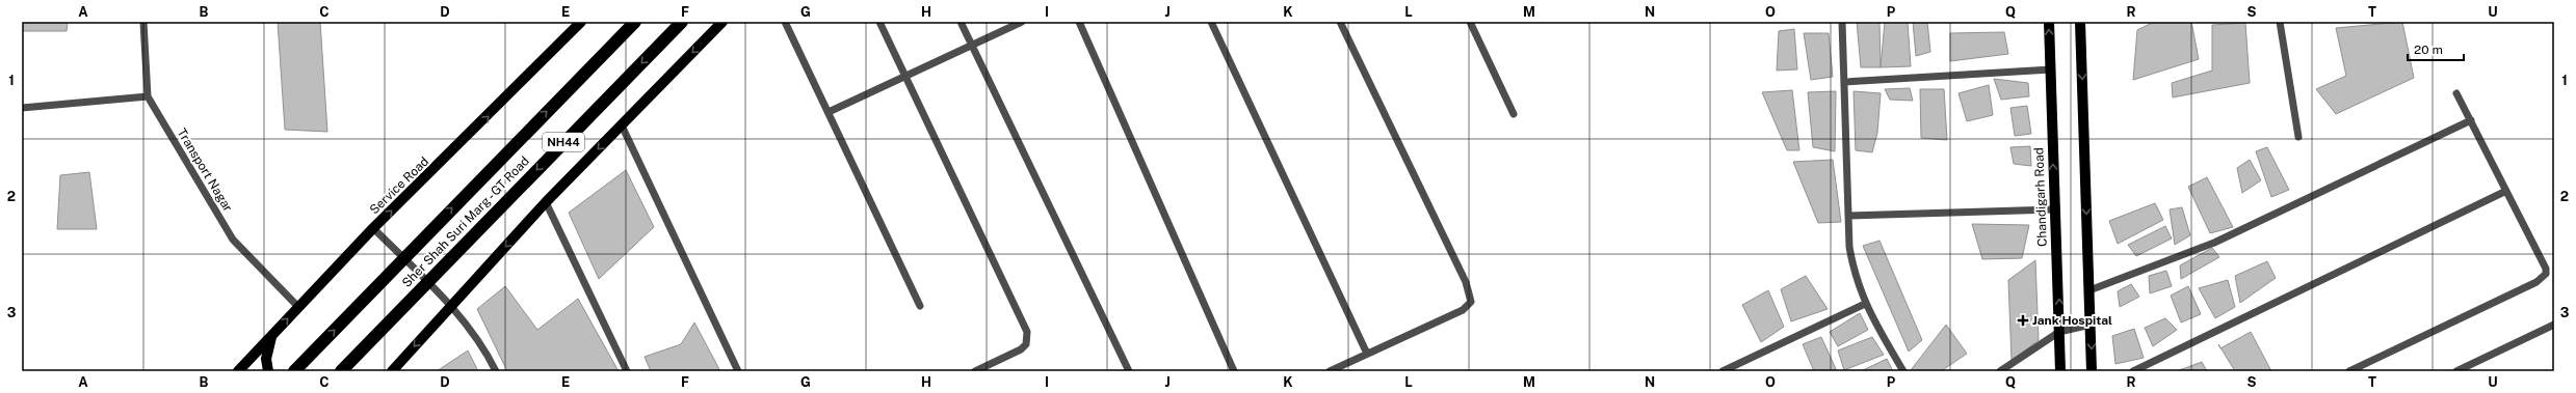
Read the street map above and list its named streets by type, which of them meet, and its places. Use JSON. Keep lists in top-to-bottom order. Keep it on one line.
{"streets":{"highway":["NH44","Sher Shah Suri Marg - GT Road"],"main road":["Service Road","Chandigarh Road"],"street":["Transport Nagar"]},"crossings":[["Transport Nagar","Service Road"]],"one_way":["Service Road"],"places":{"health":["Jank Hospital"]},"scale_bar":"20 m","grid":{"columns":["A","B","C","D","E","F","G","H","I","J","K","L","M","N","O","P","Q","R","S","T","U"],"rows":["1","2","3"]}}
